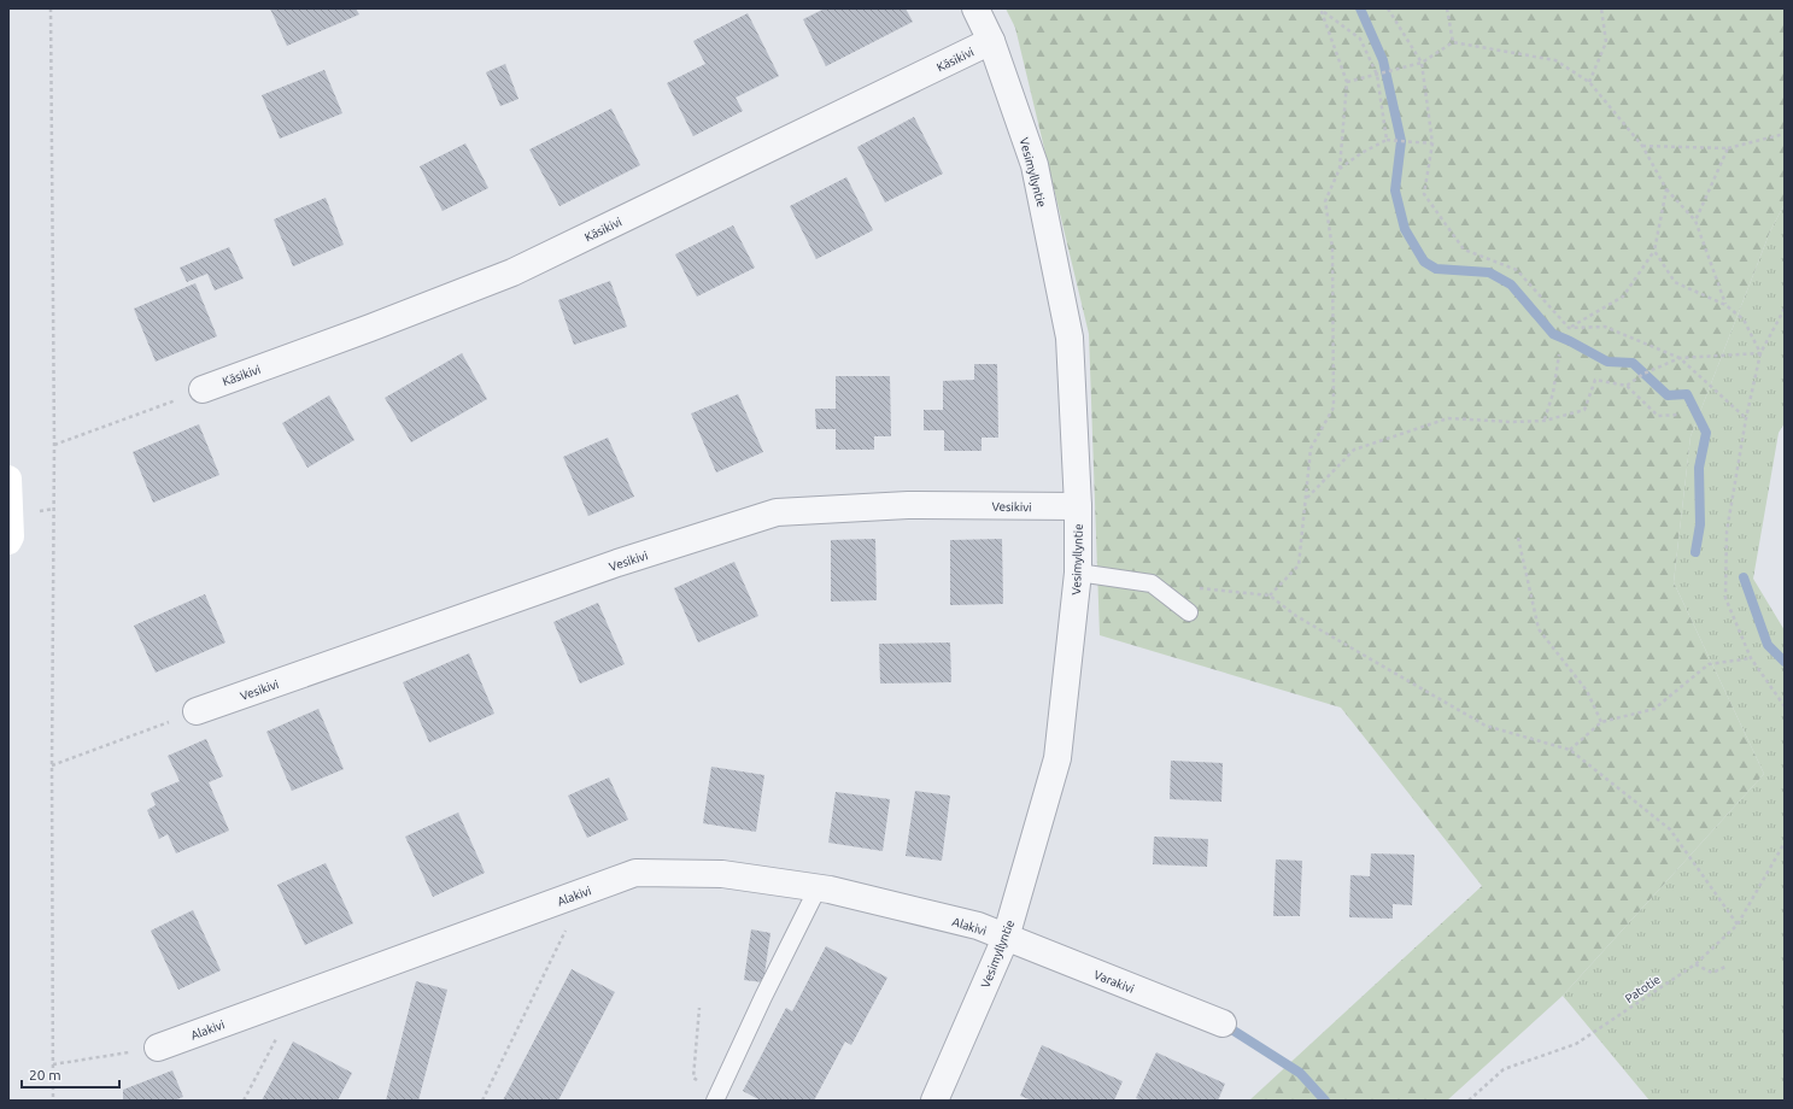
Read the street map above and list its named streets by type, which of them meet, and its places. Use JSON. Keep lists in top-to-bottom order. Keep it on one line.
{"streets":{"street":["Käsikivi","Vesimyllyntie","Vesikivi","Alakivi","Varakivi"],"path":["Patotie"]},"crossings":[["Käsikivi","Vesimyllyntie"],["Vesimyllyntie","Vesikivi"],["Vesimyllyntie","Alakivi"],["Vesimyllyntie","Varakivi"],["Alakivi","Varakivi"]],"scale_bar":"20 m"}
